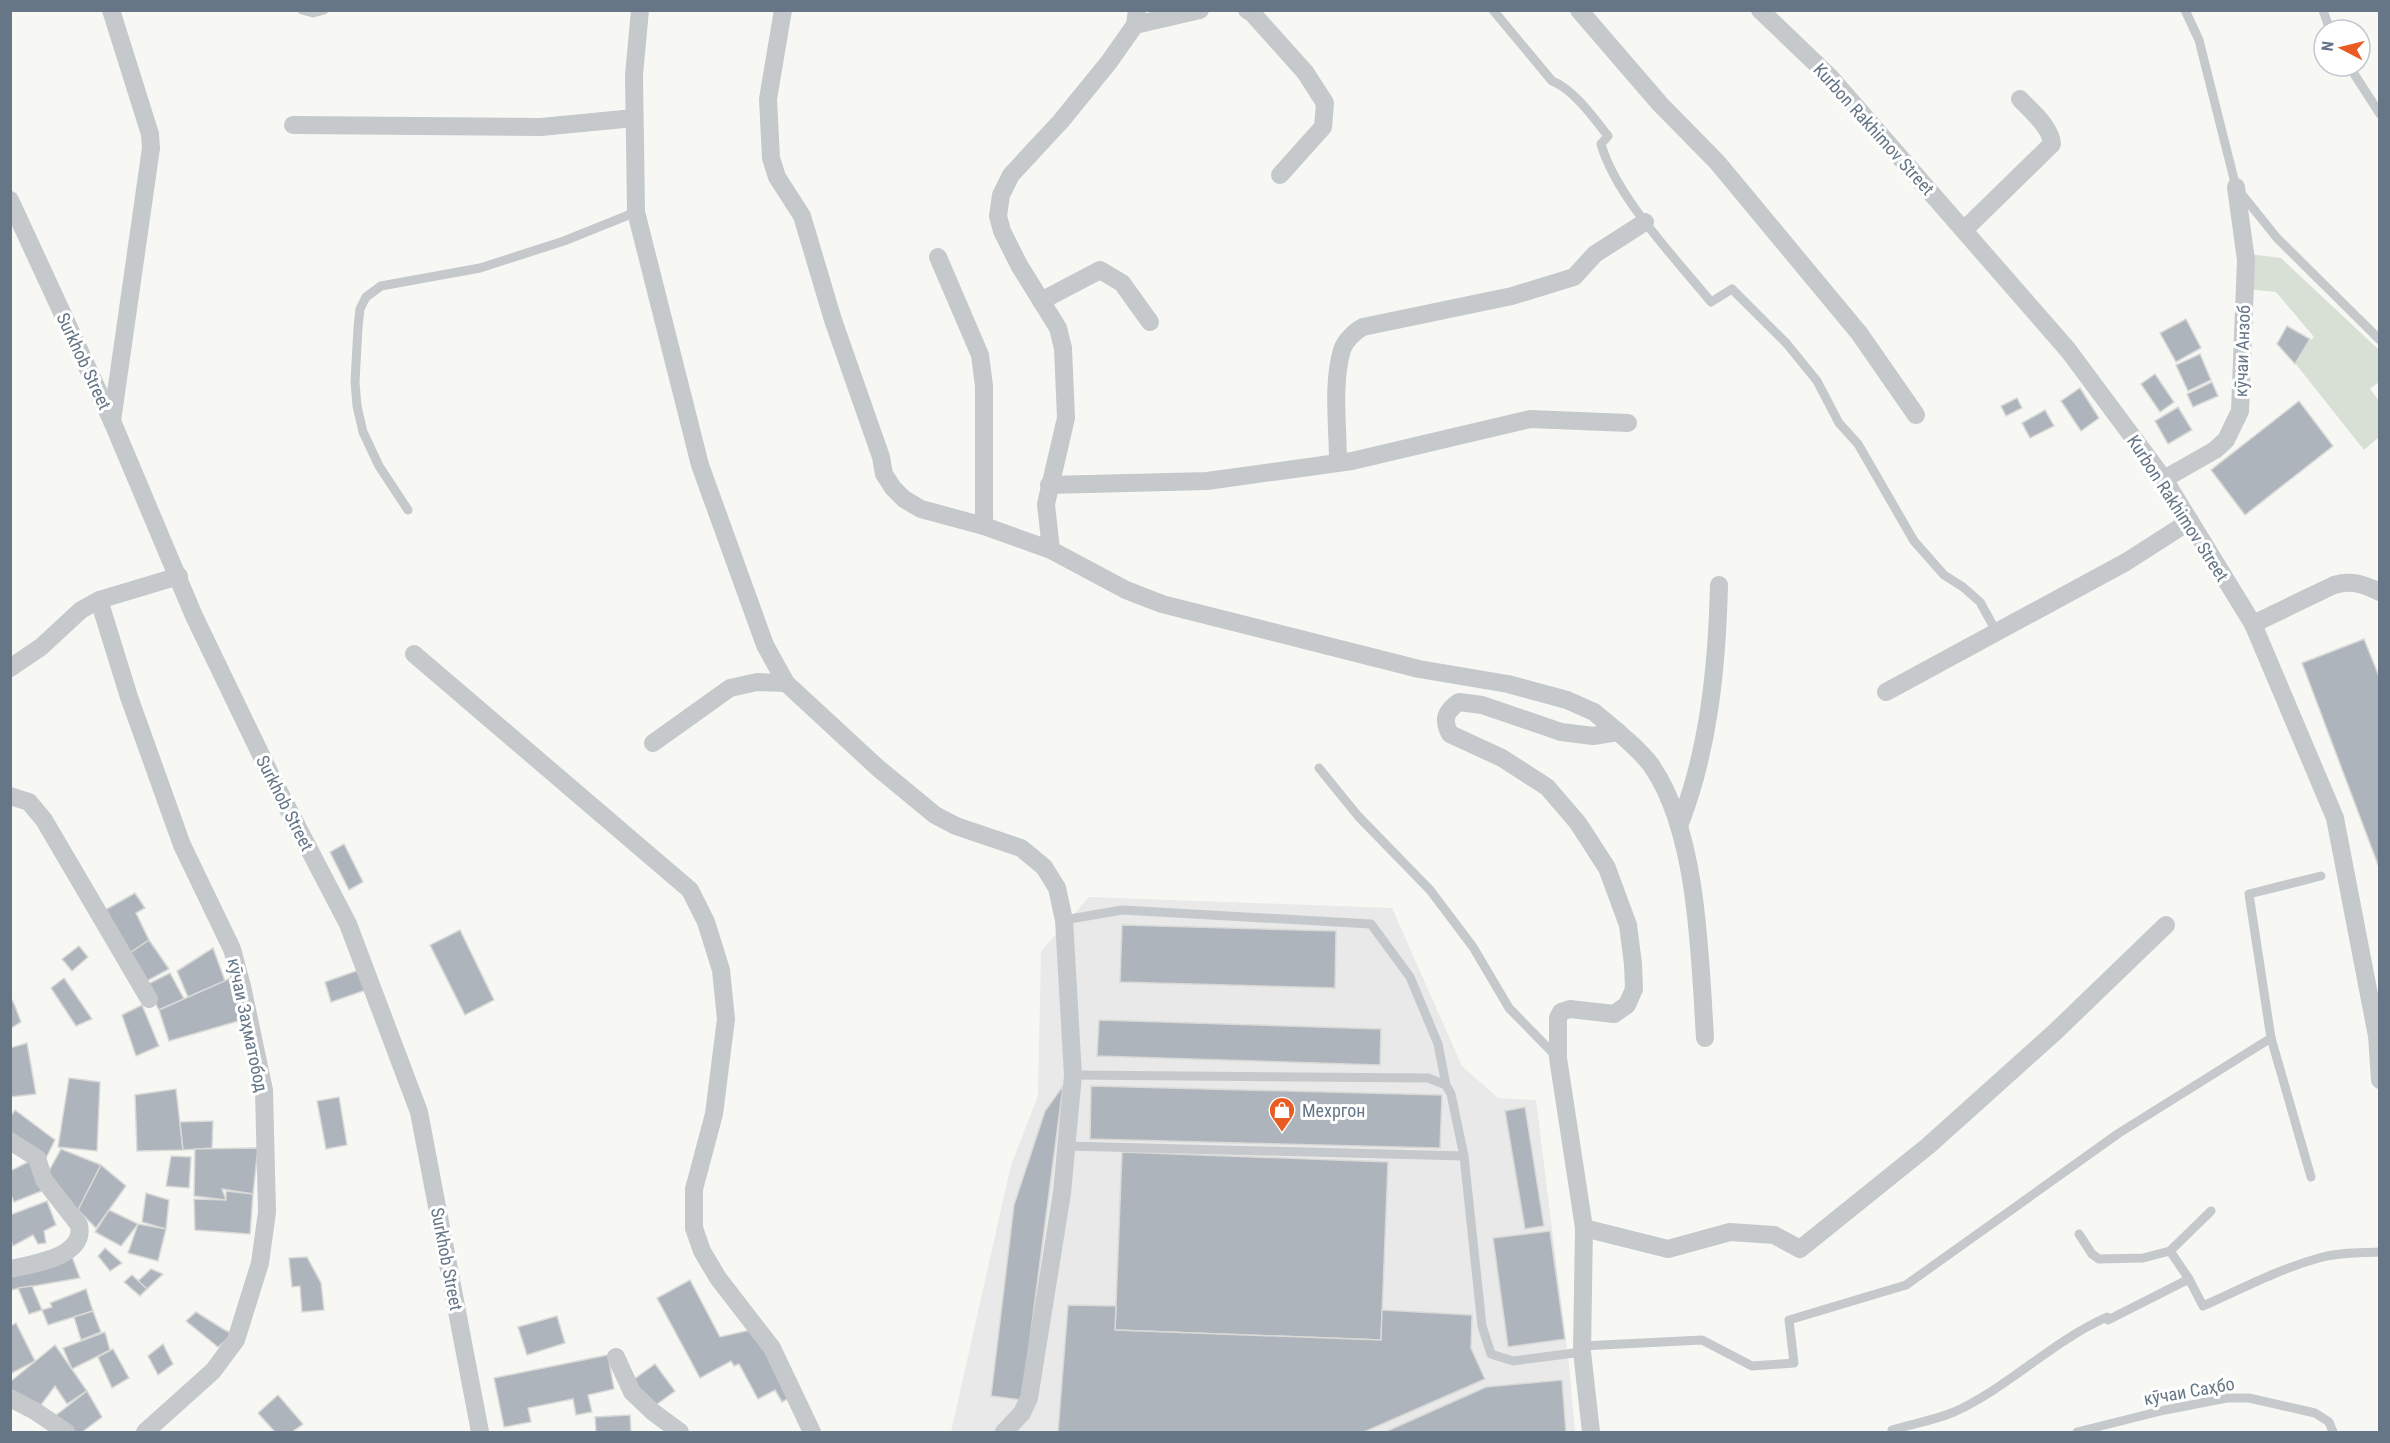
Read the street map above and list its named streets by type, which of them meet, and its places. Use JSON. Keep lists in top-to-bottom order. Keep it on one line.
{"streets":{"street":["Kurbon Rakhimov Street","кӯчаи Анзоб","Surkhob Street","кӯчаи Заҳматобод"],"lane":["кӯчаи Саҳбо"]},"crossings":[["Kurbon Rakhimov Street","кӯчаи Анзоб"]],"places":{"shop":["Мехргон"]},"north":"left"}
